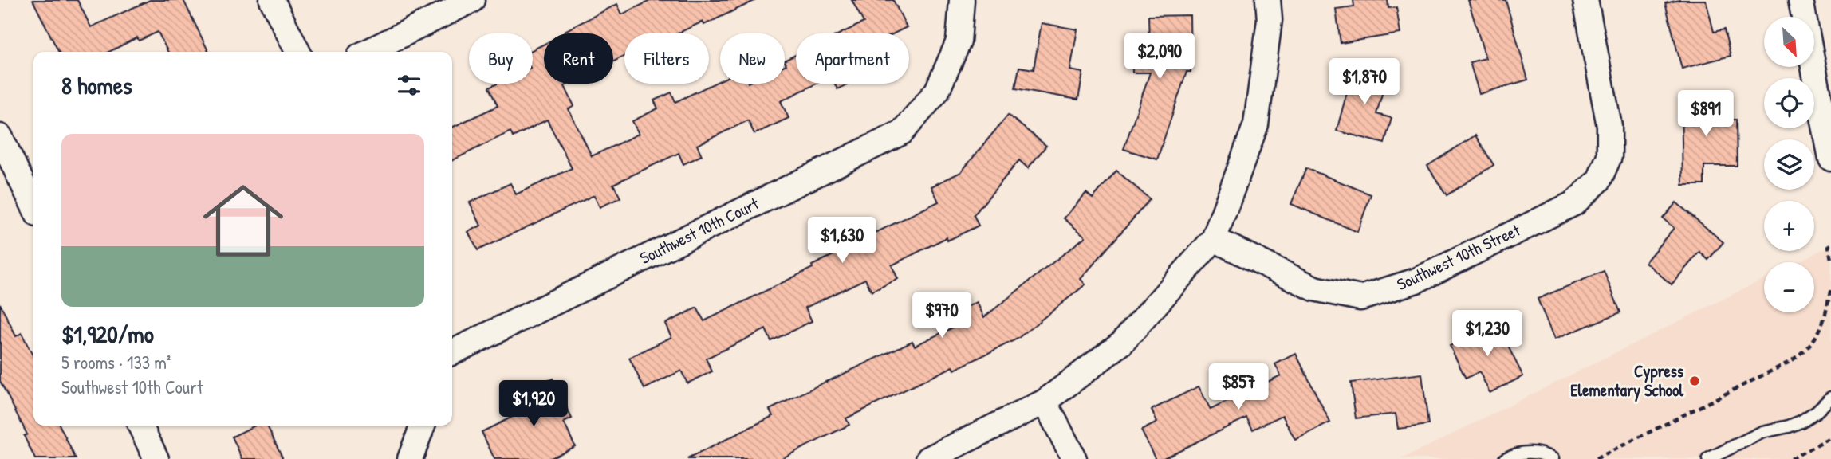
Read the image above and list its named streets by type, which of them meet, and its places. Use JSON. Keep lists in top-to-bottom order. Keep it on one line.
{"streets":{"street":["Southwest 10th Court","Southwest 10th Street"]},"places":["Cypress Elementary School"],"north":"bottom right","page":{"map_buttons":["+","−"],"price":["$2,090","$1,870","$891","$1,630","$970","$1,230","$857","$1,920"],"chip":["Buy","Rent","Filters","New","Apartment"],"heading":"8 homes","list":[{"name":"$1,920/mo","note":"5 rooms · 133 m² · Southwest 10th Court"}]}}
